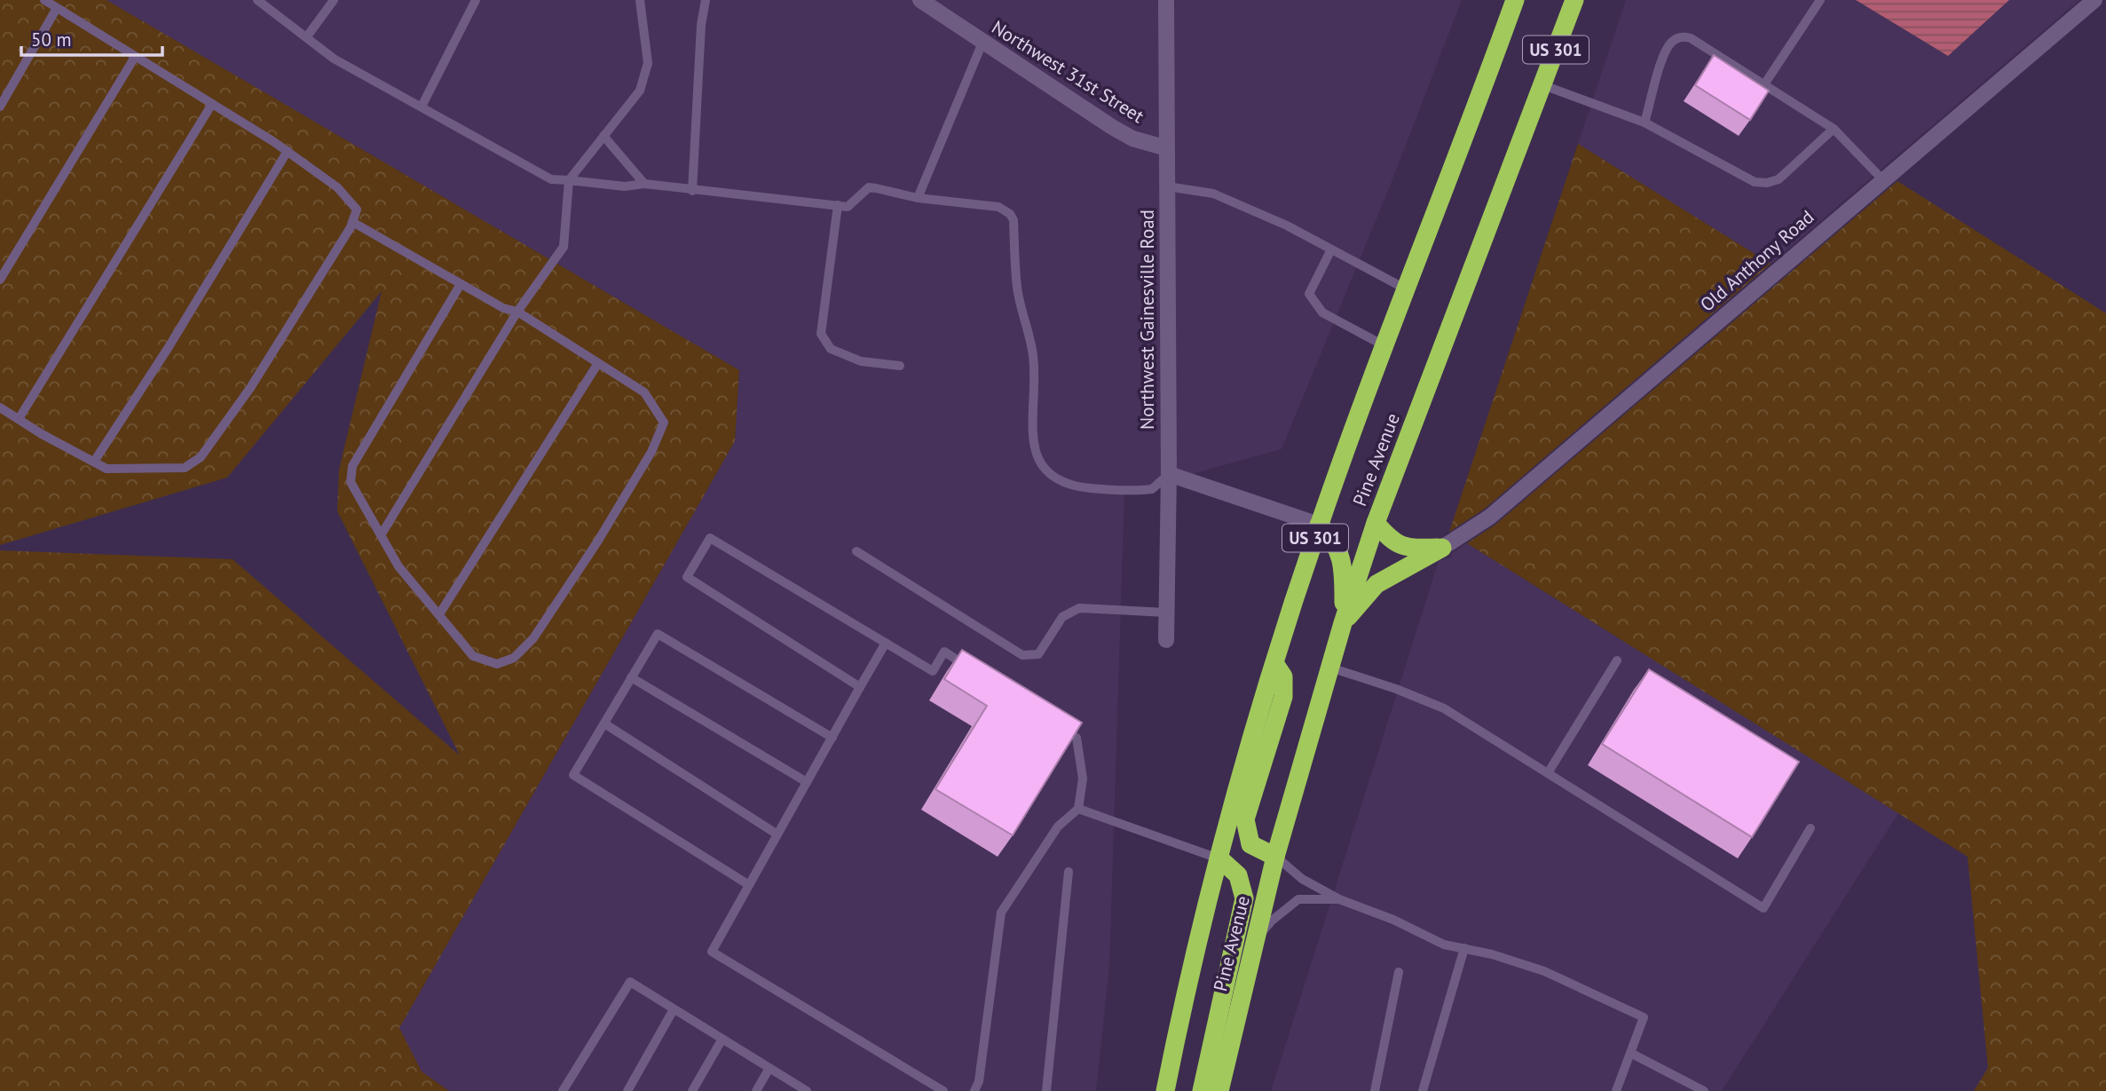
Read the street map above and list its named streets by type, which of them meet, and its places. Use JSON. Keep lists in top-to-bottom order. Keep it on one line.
{"streets":{"highway":["US 301","Pine Avenue"],"street":["Northwest 31st Street","Old Anthony Road","Northwest Gainesville Road"]},"crossings":[["Northwest 31st Street","Northwest Gainesville Road"]],"scale_bar":"50 m"}
